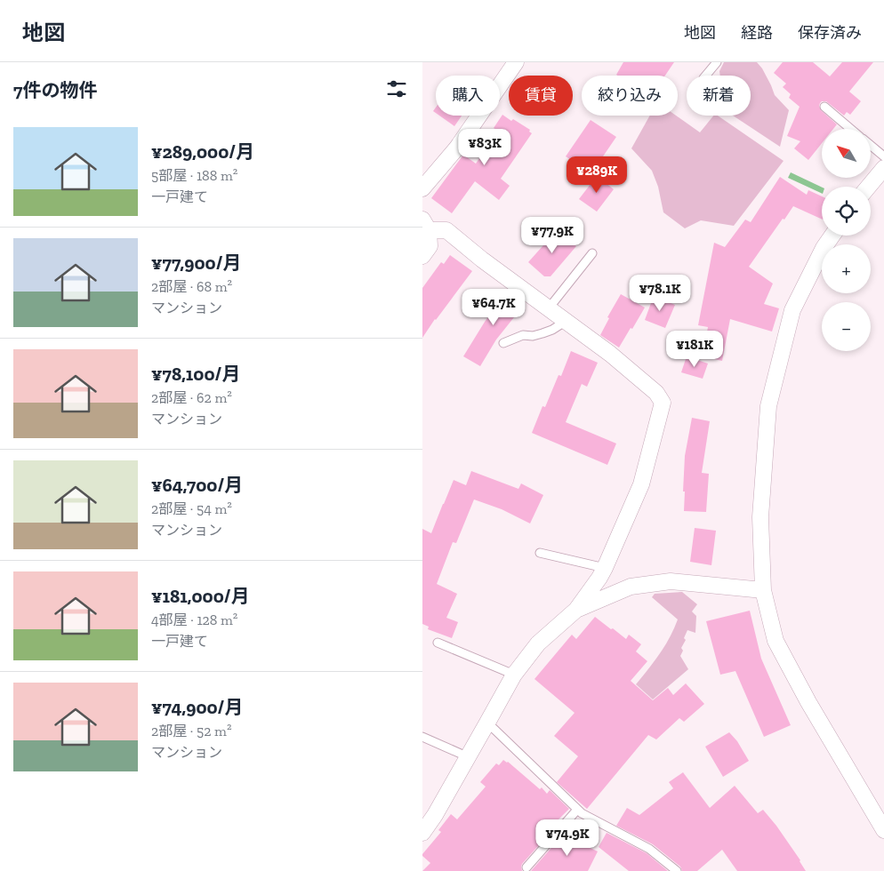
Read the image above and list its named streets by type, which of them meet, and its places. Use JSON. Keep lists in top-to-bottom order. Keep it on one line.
{"north":"top left","page":{"header":"地図","nav":["地図","経路","保存済み"],"heading":"7件の物件","chip":["購入","賃貸","絞り込み","新着"],"list":[{"name":"¥289,000/月","note":"5部屋 · 188 m² · 一戸建て"},{"name":"¥77,900/月","note":"2部屋 · 68 m² · マンション"},{"name":"¥78,100/月","note":"2部屋 · 62 m² · マンション"},{"name":"¥64,700/月","note":"2部屋 · 54 m² · マンション"},{"name":"¥181,000/月","note":"4部屋 · 128 m² · 一戸建て"},{"name":"¥74,900/月","note":"2部屋 · 52 m² · マンション"}],"map_buttons":["+","−"],"price":["¥83K","¥289K","¥77.9K","¥78.1K","¥64.7K","¥181K","¥74.9K"]}}
